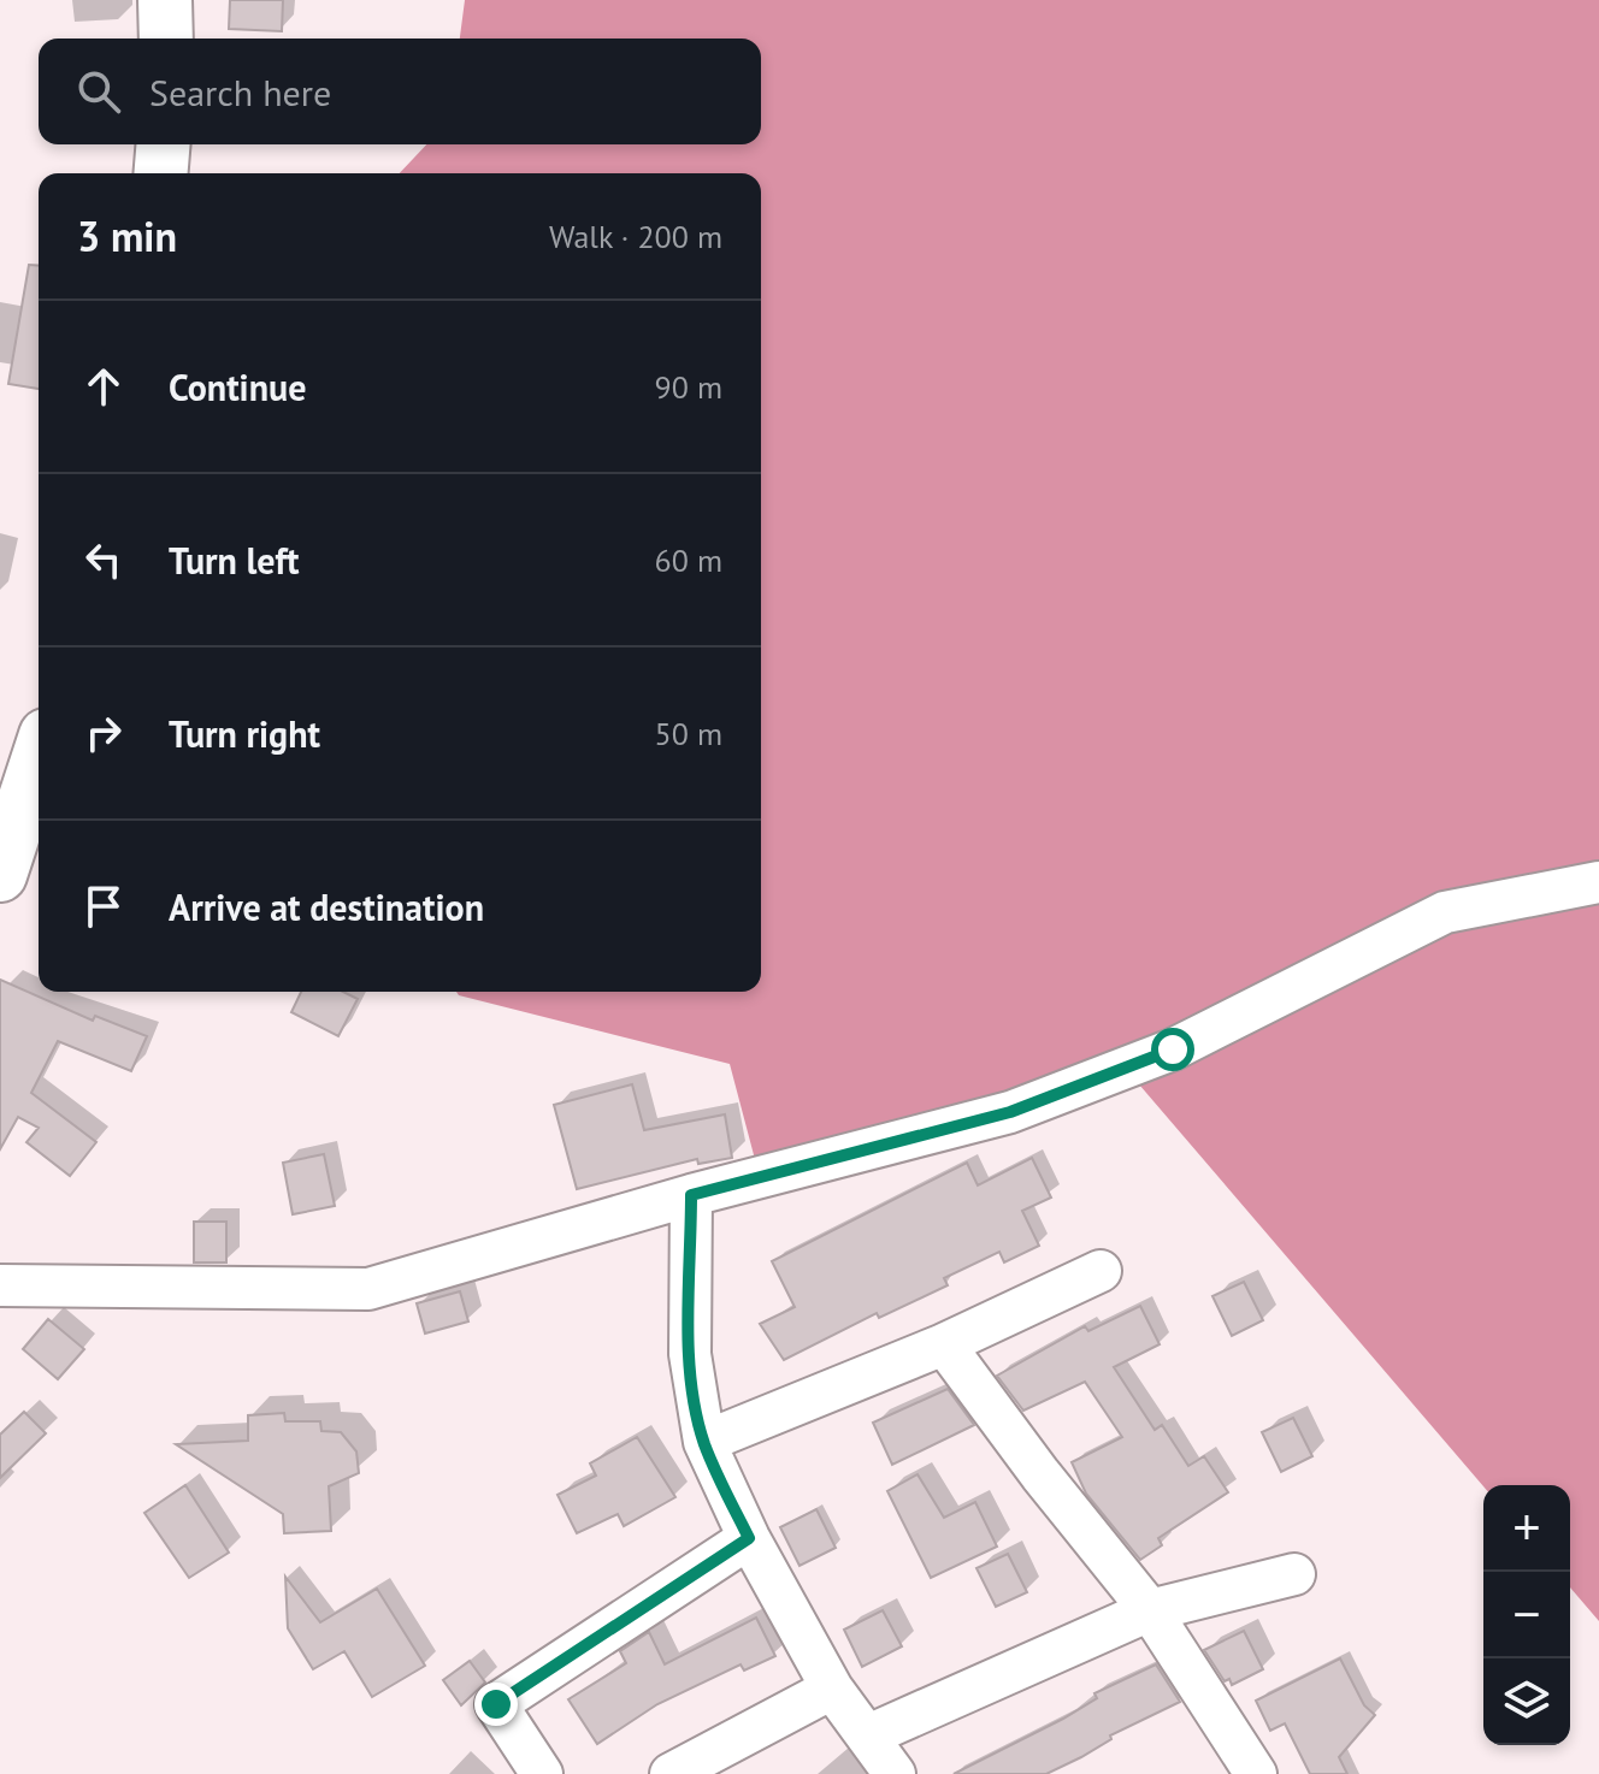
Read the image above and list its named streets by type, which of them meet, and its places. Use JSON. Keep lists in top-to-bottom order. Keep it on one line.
{"page":{"search":"Search here","heading":["3 min","Walk · 200 m"],"list":[["Continue","90 m"],["Turn left","60 m"],["Turn right","50 m"],"Arrive at destination"],"map_buttons":["+","−"]}}
